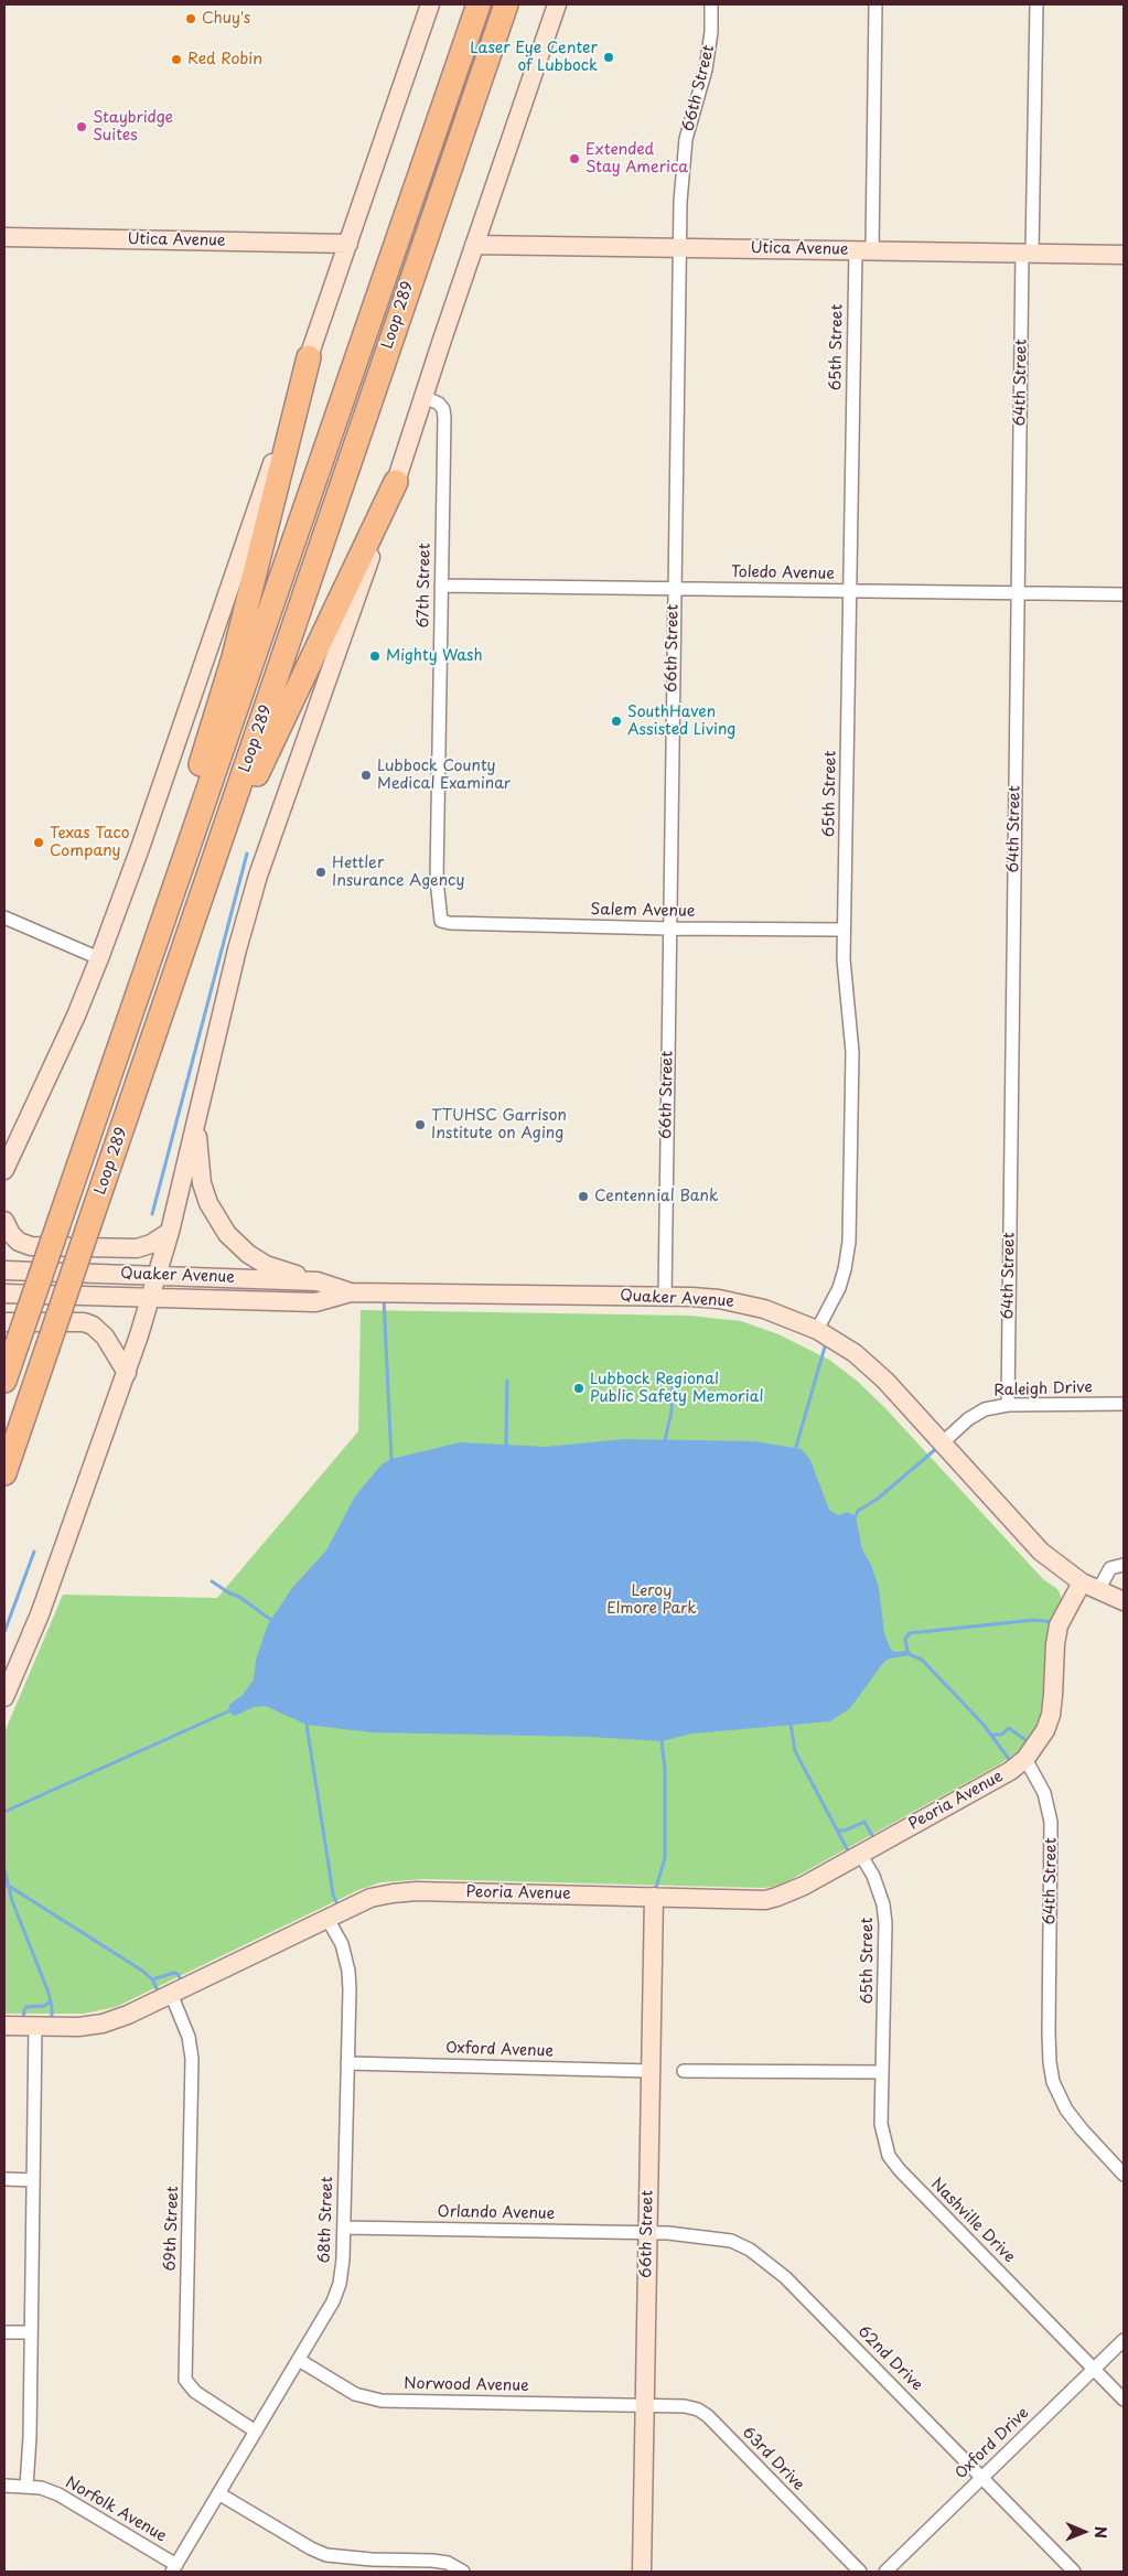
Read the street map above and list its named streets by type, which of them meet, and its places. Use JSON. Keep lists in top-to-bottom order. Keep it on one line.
{"streets":{"highway":["Loop 289"],"main road":["66th Street","Utica Avenue","Quaker Avenue","Peoria Avenue"],"street":["65th Street","64th Street","Toledo Avenue","67th Street","Salem Avenue","Raleigh Drive","Oxford Avenue","Orlando Avenue","68th Street","Nashville Drive","69th Street","62nd Drive","Norwood Avenue","Oxford Drive","63rd Drive","Norfolk Avenue"]},"crossings":[["66th Street","Utica Avenue"],["66th Street","Toledo Avenue"],["66th Street","Salem Avenue"],["66th Street","Quaker Avenue"],["66th Street","Peoria Avenue"],["66th Street","Oxford Avenue"],["66th Street","Orlando Avenue"],["66th Street","62nd Drive"],["66th Street","Norwood Avenue"],["66th Street","63rd Drive"],["Utica Avenue","65th Street"],["Utica Avenue","64th Street"],["65th Street","Toledo Avenue"],["65th Street","Salem Avenue"],["65th Street","Quaker Avenue"],["65th Street","Peoria Avenue"],["65th Street","Nashville Drive"],["64th Street","Toledo Avenue"],["64th Street","Raleigh Drive"],["64th Street","Peoria Avenue"],["Toledo Avenue","67th Street"],["67th Street","Salem Avenue"],["Quaker Avenue","Raleigh Drive"],["Peoria Avenue","68th Street"],["Peoria Avenue","69th Street"],["Oxford Avenue","68th Street"],["Orlando Avenue","68th Street"],["Orlando Avenue","62nd Drive"],["68th Street","69th Street"],["68th Street","Norwood Avenue"],["68th Street","Norfolk Avenue"],["Nashville Drive","Oxford Drive"],["62nd Drive","Oxford Drive"],["Norwood Avenue","63rd Drive"]],"parks":["Leroy Elmore Park"],"places":["Chuy's","Laser Eye Center of Lubbock","Red Robin","Staybridge Suites","Extended Stay America","Mighty Wash","SouthHaven Assisted Living","Lubbock County Medical Examinar","Texas Taco Company","Hettler Insurance Agency","TTUHSC Garrison Institute on Aging","Centennial Bank","Lubbock Regional Public Safety Memorial"],"north":"right"}
